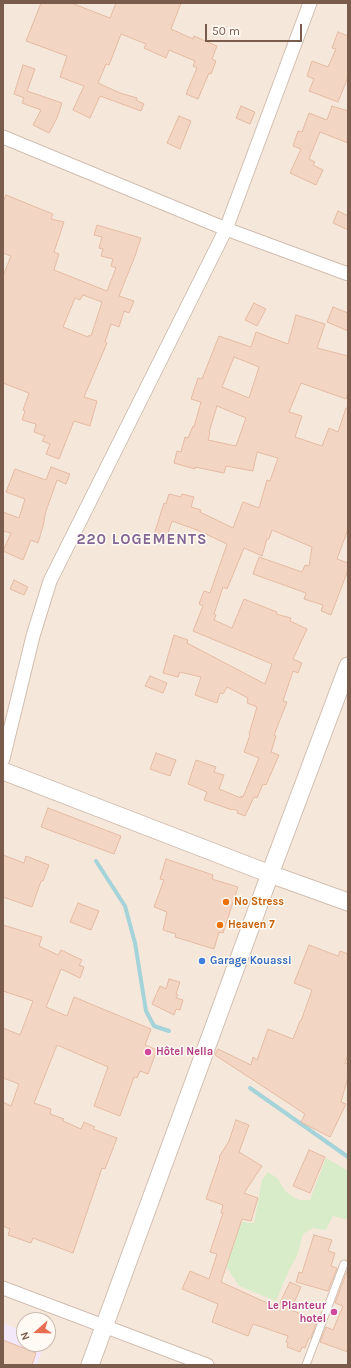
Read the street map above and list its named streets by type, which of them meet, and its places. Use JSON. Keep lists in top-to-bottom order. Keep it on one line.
{"districts":["220 LOGEMENTS"],"places":["No Stress","Heaven 7","Garage Kouassi","Hôtel Nella","Le Planteur hotel"],"scale_bar":"50 m","north":"left"}
